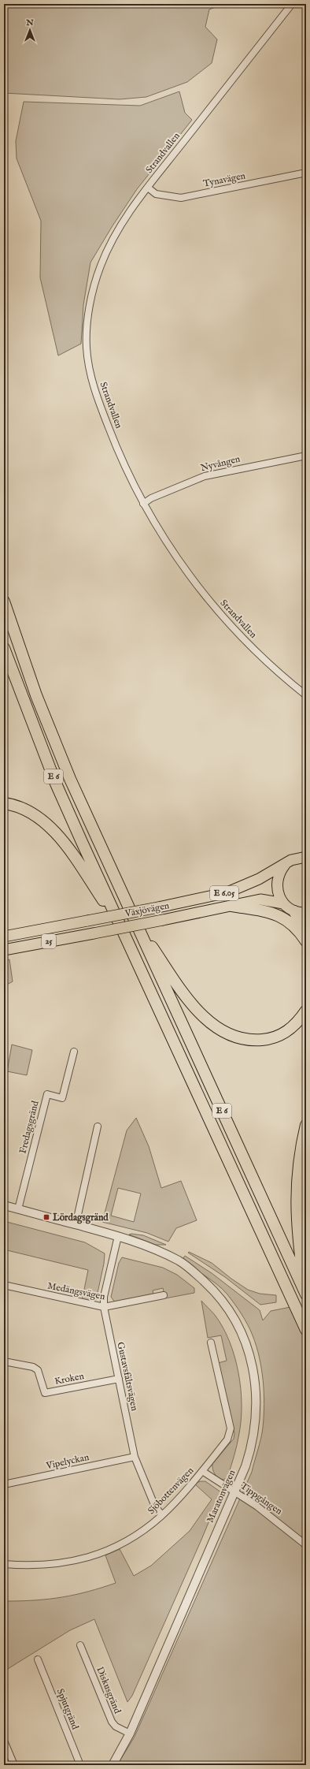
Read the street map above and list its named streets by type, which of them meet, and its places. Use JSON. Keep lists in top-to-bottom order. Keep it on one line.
{"streets":{"highway":["E 6","E 6.05","Växjövägen","25"],"street":["Strandvallen","Tynavägen","Nyvången","Fredagsgränd","Medängsvägen","Gustavsfältsvägen","Kroken","Vipelyckan","Sjöbottenvägen","Maratonvägen","Tippgången","Diskusgränd","Spjutgränd"]},"crossings":[["Strandvallen","Tynavägen"],["Strandvallen","Nyvången"],["Fredagsgränd","Maratonvägen"],["Medängsvägen","Gustavsfältsvägen"],["Gustavsfältsvägen","Kroken"],["Gustavsfältsvägen","Vipelyckan"],["Gustavsfältsvägen","Sjöbottenvägen"],["Gustavsfältsvägen","Maratonvägen"],["Sjöbottenvägen","Tippgången"],["Maratonvägen","Tippgången"],["Maratonvägen","Diskusgränd"]],"places":{"transit":["Lördagsgränd"]},"north":"top"}
